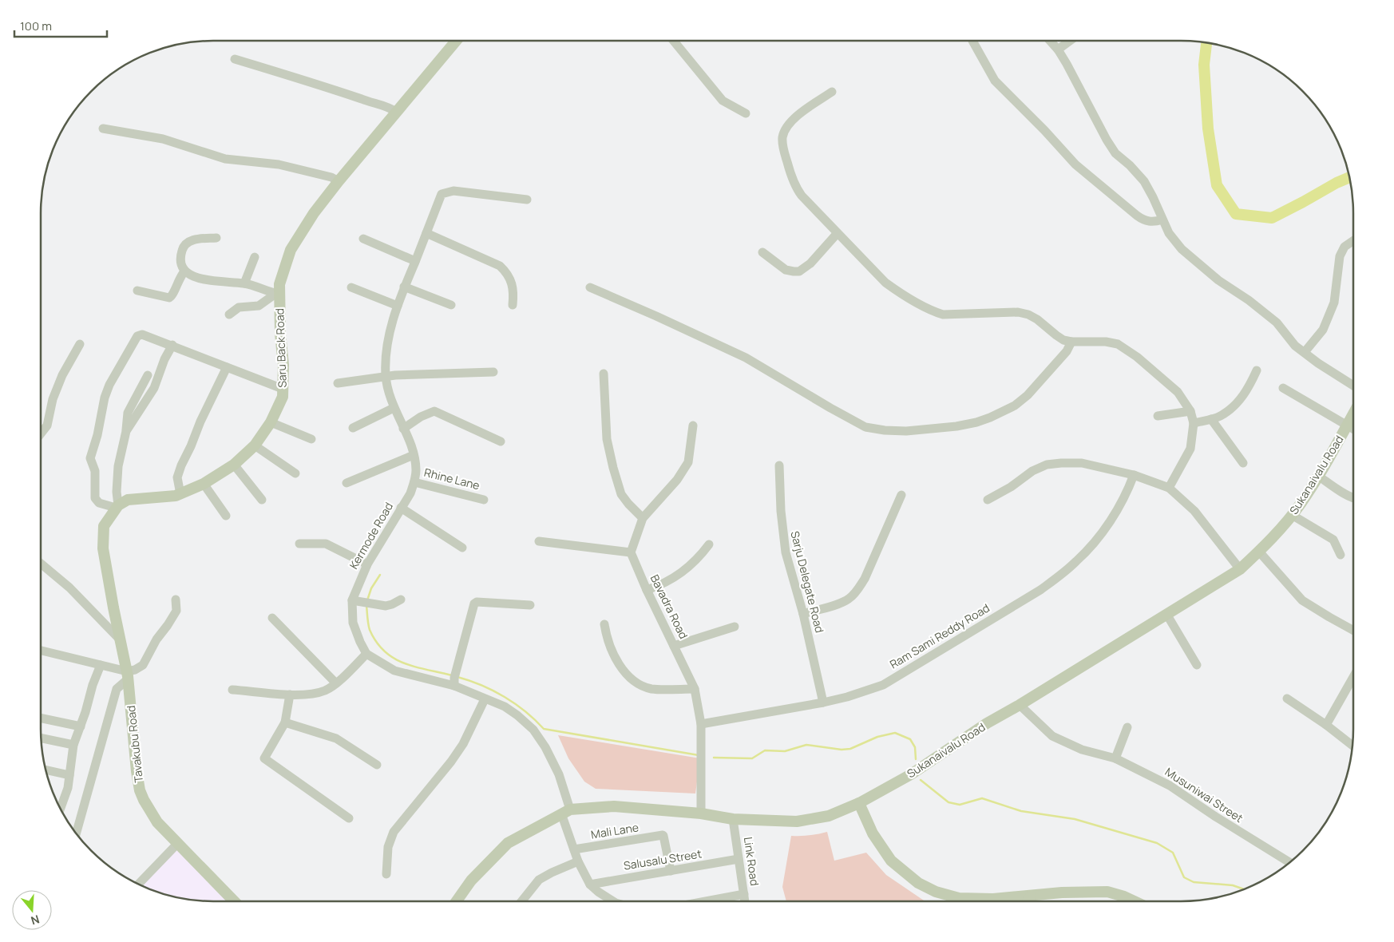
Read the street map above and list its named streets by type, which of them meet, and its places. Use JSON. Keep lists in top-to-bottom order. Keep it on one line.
{"streets":{"main road":["Saru Back Road","Sukanaivalu Road","Tavakubu Road"],"street":["Rhine Lane","Kermode Road","Sarju Delegate Road","Bavadra Road","Ram Sami Reddy Road","Musuniwai Street","Mali Lane","Salusalu Street","Link Road"]},"crossings":[["Sukanaivalu Road","Bavadra Road"],["Sukanaivalu Road","Musuniwai Street"],["Sukanaivalu Road","Link Road"],["Rhine Lane","Kermode Road"],["Sarju Delegate Road","Ram Sami Reddy Road"],["Bavadra Road","Ram Sami Reddy Road"],["Mali Lane","Salusalu Street"],["Salusalu Street","Link Road"]],"scale_bar":"100 m","north":"bottom"}
